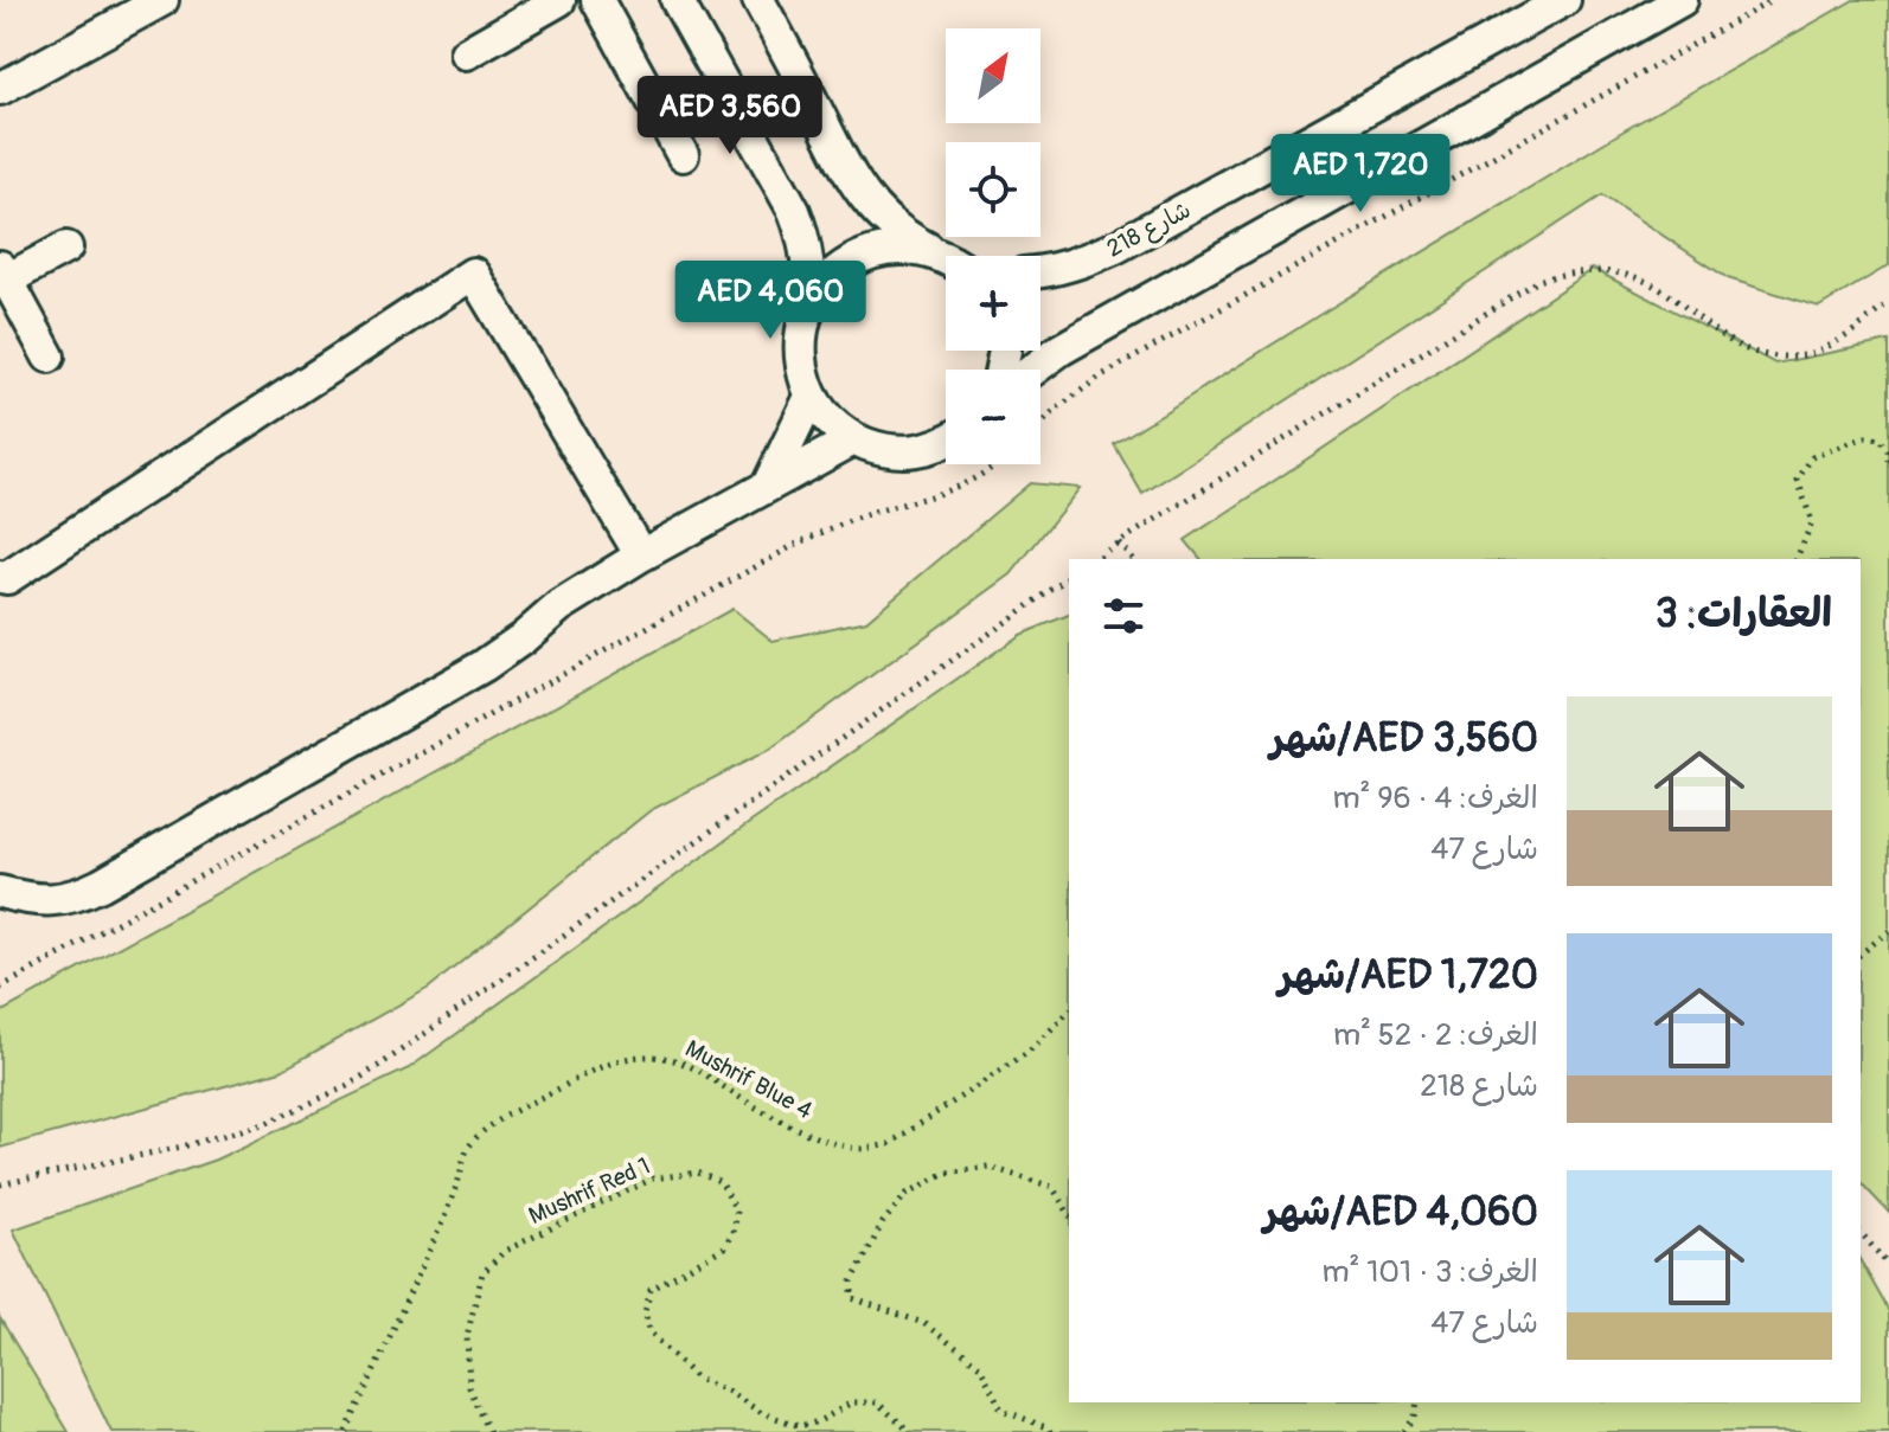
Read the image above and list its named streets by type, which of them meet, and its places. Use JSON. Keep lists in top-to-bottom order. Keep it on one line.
{"streets":{"street":["شارع 218"],"path":["Mushrif Blue 4","Mushrif Red 1"]},"north":"top right","page":{"map_buttons":["+","−"],"price":["AED 3,560","AED 1,720","AED 4,060"],"heading":"العقارات: 3","list":[{"name":"AED 3,560/شهر","note":"الغرف: 4 · 96 m² · شارع 47"},{"name":"AED 1,720/شهر","note":"الغرف: 2 · 52 m² · شارع 218"},{"name":"AED 4,060/شهر","note":"الغرف: 3 · 101 m² · شارع 47"}]}}
